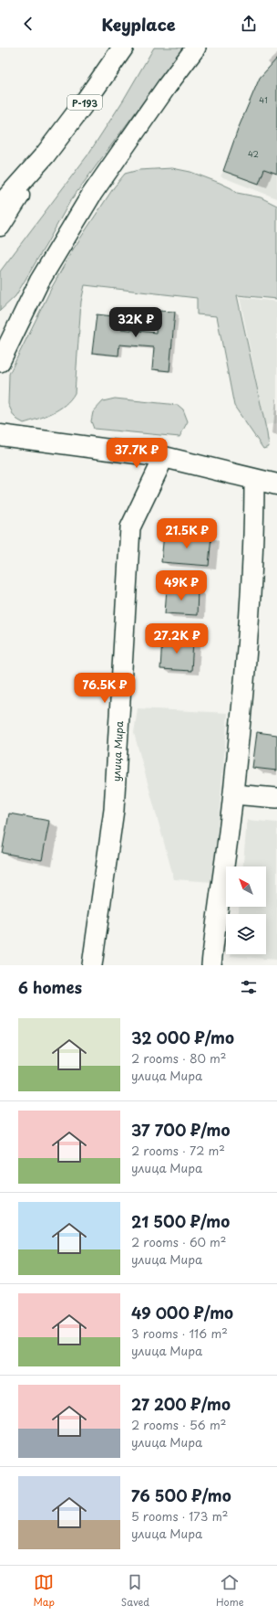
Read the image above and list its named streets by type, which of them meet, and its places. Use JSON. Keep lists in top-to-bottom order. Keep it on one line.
{"streets":{"main road":["Р-193"],"street":["улица Мира"]},"house_numbers":["41","42"],"north":"top left","page":{"header":"Keyplace","price":["32K ₽","37.7K ₽","21.5K ₽","49K ₽","27.2K ₽","76.5K ₽"],"heading":"6 homes","list":[{"name":"32 000 ₽/mo","note":"2 rooms · 80 m² · улица Мира"},{"name":"37 700 ₽/mo","note":"2 rooms · 72 m² · улица Мира"},{"name":"21 500 ₽/mo","note":"2 rooms · 60 m² · улица Мира"},{"name":"49 000 ₽/mo","note":"3 rooms · 116 m² · улица Мира"},{"name":"27 200 ₽/mo","note":"2 rooms · 56 m² · улица Мира"},{"name":"76 500 ₽/mo","note":"5 rooms · 173 m² · улица Мира"}],"tabs":["Map","Saved","Home"]}}
